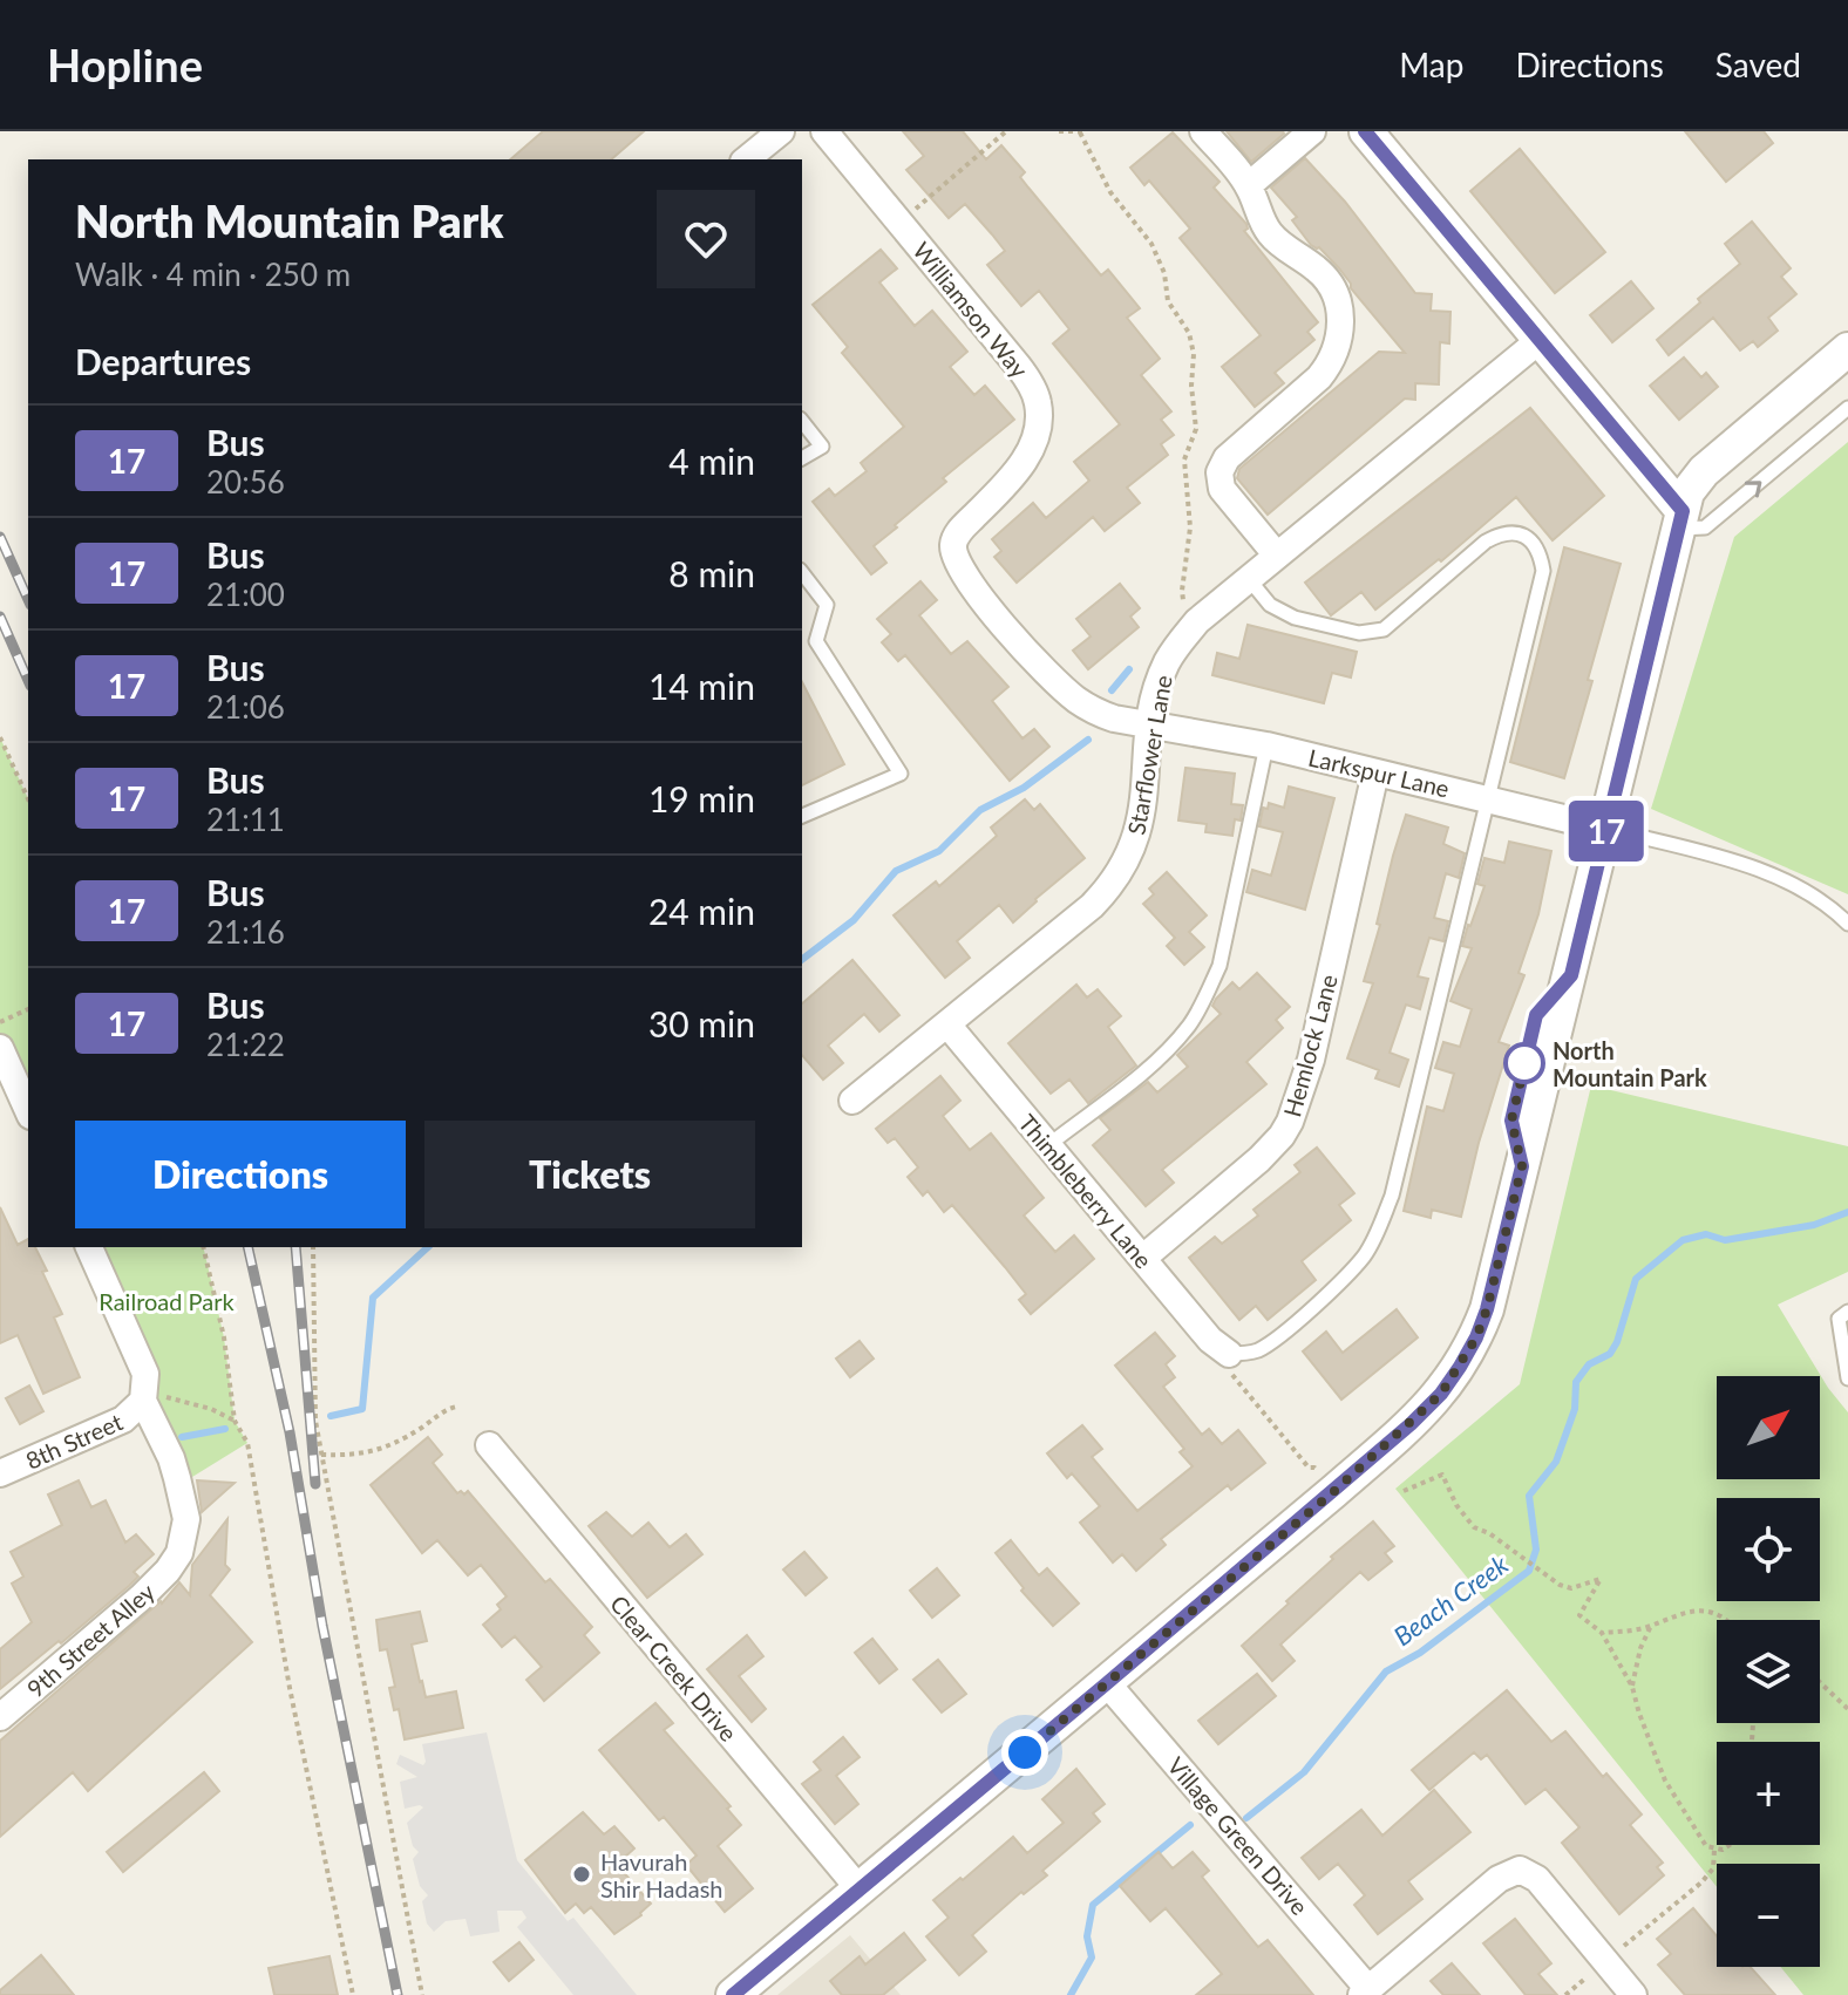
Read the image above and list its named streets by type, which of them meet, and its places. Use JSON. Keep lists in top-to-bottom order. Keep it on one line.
{"streets":{"street":["Williamson Way","Starflower Lane","Larkspur Lane","Hemlock Lane","Thimbleberry Lane","8th Street","9th Street Alley","Clear Creek Drive","Village Green Drive"]},"crossings":[["Williamson Way","Starflower Lane"],["Williamson Way","Larkspur Lane"],["Starflower Lane","Larkspur Lane"],["Starflower Lane","Thimbleberry Lane"],["Larkspur Lane","Hemlock Lane"],["Hemlock Lane","Thimbleberry Lane"],["8th Street","9th Street Alley"]],"water":["Beach Creek"],"parks":["Railroad Park"],"places":["North Mountain Park","Havurah Shir Hadash"],"lines":["bus line 17"],"north":"top right","page":{"header":"Hopline","nav":["Map","Directions","Saved"],"on_map":"17","heading":[["North Mountain Park","Walk · 4 min · 250 m"],"Departures"],"list":[{"mark":"17","name":"Bus","note":"20:56","value":"4 min"},{"mark":"17","name":"Bus","note":"21:00","value":"8 min"},{"mark":"17","name":"Bus","note":"21:06","value":"14 min"},{"mark":"17","name":"Bus","note":"21:11","value":"19 min"},{"mark":"17","name":"Bus","note":"21:16","value":"24 min"},{"mark":"17","name":"Bus","note":"21:22","value":"30 min"}],"buttons":["Directions","Tickets"],"map_buttons":["+","−"]}}
